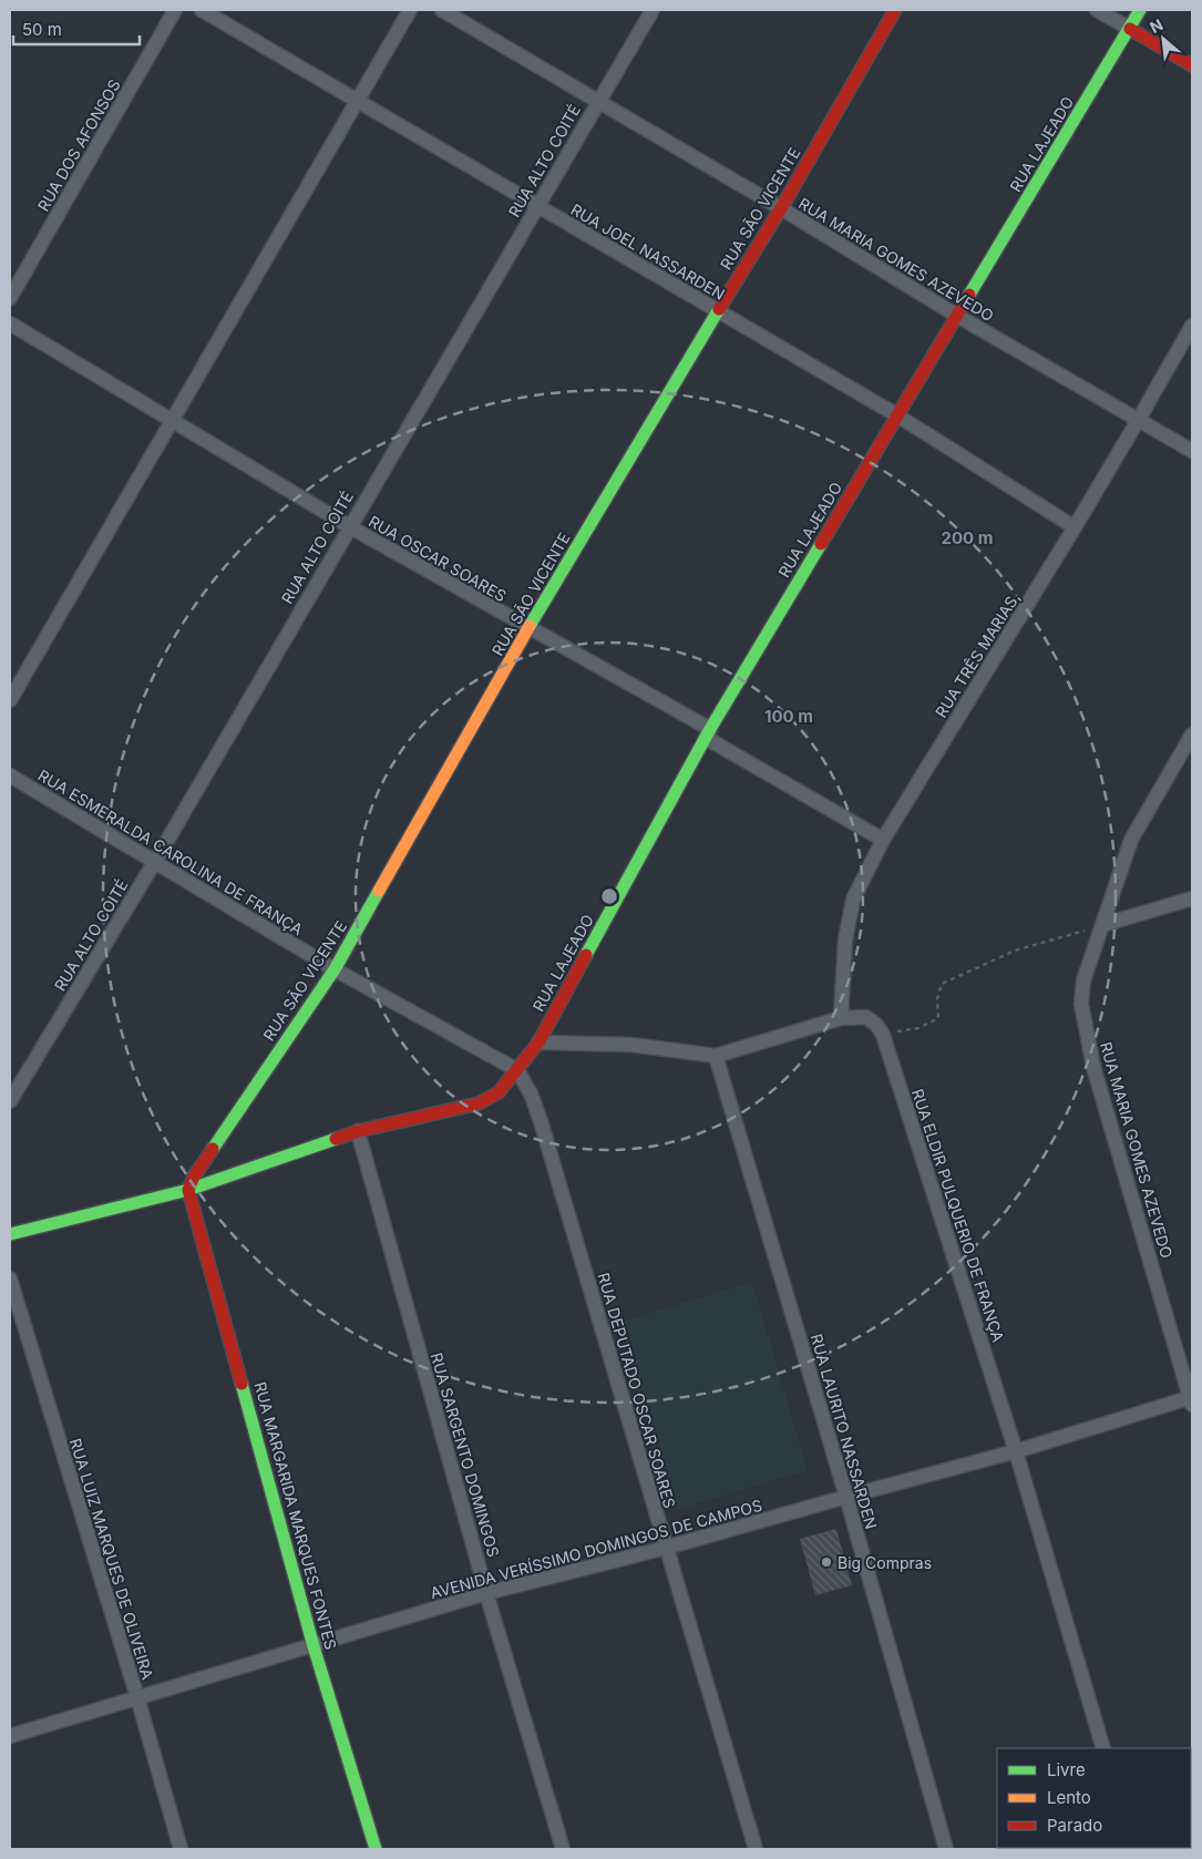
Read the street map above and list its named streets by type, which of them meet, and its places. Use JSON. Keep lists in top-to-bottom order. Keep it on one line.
{"streets":{"street":["RUA LAJEADO","RUA DOS AFONSOS","RUA ALTO COITÉ","RUA SÃO VICENTE","RUA JOEL NASSARDEN","RUA MARIA GOMES AZEVEDO","RUA OSCAR SOARES","RUA TRÊS MARIAS,","RUA ESMERALDA CAROLINA DE FRANÇA","RUA ELDIR PULQUERIO DE FRANÇA","RUA DEPUTADO OSCAR SOARES","RUA LAURITO NASSARDEN","RUA SARGENTO DOMINGOS","RUA MARGARIDA MARQUES FONTES","AVENIDA VERÍSSIMO DOMINGOS DE CAMPOS","RUA LUIZ MARQUES DE OLIVEIRA"]},"crossings":[["RUA LAJEADO","RUA SÃO VICENTE"],["RUA LAJEADO","RUA JOEL NASSARDEN"],["RUA LAJEADO","RUA MARIA GOMES AZEVEDO"],["RUA LAJEADO","RUA OSCAR SOARES"],["RUA LAJEADO","RUA ESMERALDA CAROLINA DE FRANÇA"],["RUA LAJEADO","RUA DEPUTADO OSCAR SOARES"],["RUA LAJEADO","RUA SARGENTO DOMINGOS"],["RUA LAJEADO","RUA MARGARIDA MARQUES FONTES"],["RUA ALTO COITÉ","RUA JOEL NASSARDEN"],["RUA ALTO COITÉ","RUA MARIA GOMES AZEVEDO"],["RUA ALTO COITÉ","RUA OSCAR SOARES"],["RUA ALTO COITÉ","RUA ESMERALDA CAROLINA DE FRANÇA"],["RUA SÃO VICENTE","RUA JOEL NASSARDEN"],["RUA SÃO VICENTE","RUA MARIA GOMES AZEVEDO"],["RUA SÃO VICENTE","RUA OSCAR SOARES"],["RUA SÃO VICENTE","RUA ESMERALDA CAROLINA DE FRANÇA"],["RUA SÃO VICENTE","RUA MARGARIDA MARQUES FONTES"],["RUA JOEL NASSARDEN","RUA TRÊS MARIAS,"],["RUA MARIA GOMES AZEVEDO","RUA TRÊS MARIAS,"],["RUA MARIA GOMES AZEVEDO","AVENIDA VERÍSSIMO DOMINGOS DE CAMPOS"],["RUA OSCAR SOARES","RUA TRÊS MARIAS,"],["RUA ESMERALDA CAROLINA DE FRANÇA","RUA DEPUTADO OSCAR SOARES"],["RUA ELDIR PULQUERIO DE FRANÇA","AVENIDA VERÍSSIMO DOMINGOS DE CAMPOS"],["RUA DEPUTADO OSCAR SOARES","AVENIDA VERÍSSIMO DOMINGOS DE CAMPOS"],["RUA LAURITO NASSARDEN","AVENIDA VERÍSSIMO DOMINGOS DE CAMPOS"],["RUA SARGENTO DOMINGOS","AVENIDA VERÍSSIMO DOMINGOS DE CAMPOS"],["RUA MARGARIDA MARQUES FONTES","AVENIDA VERÍSSIMO DOMINGOS DE CAMPOS"],["AVENIDA VERÍSSIMO DOMINGOS DE CAMPOS","RUA LUIZ MARQUES DE OLIVEIRA"]],"places":["Big Compras"],"legend":["Livre","Lento","Parado"],"scale_bar":"50 m","north":"top left","rings":["200 m","100 m"]}
